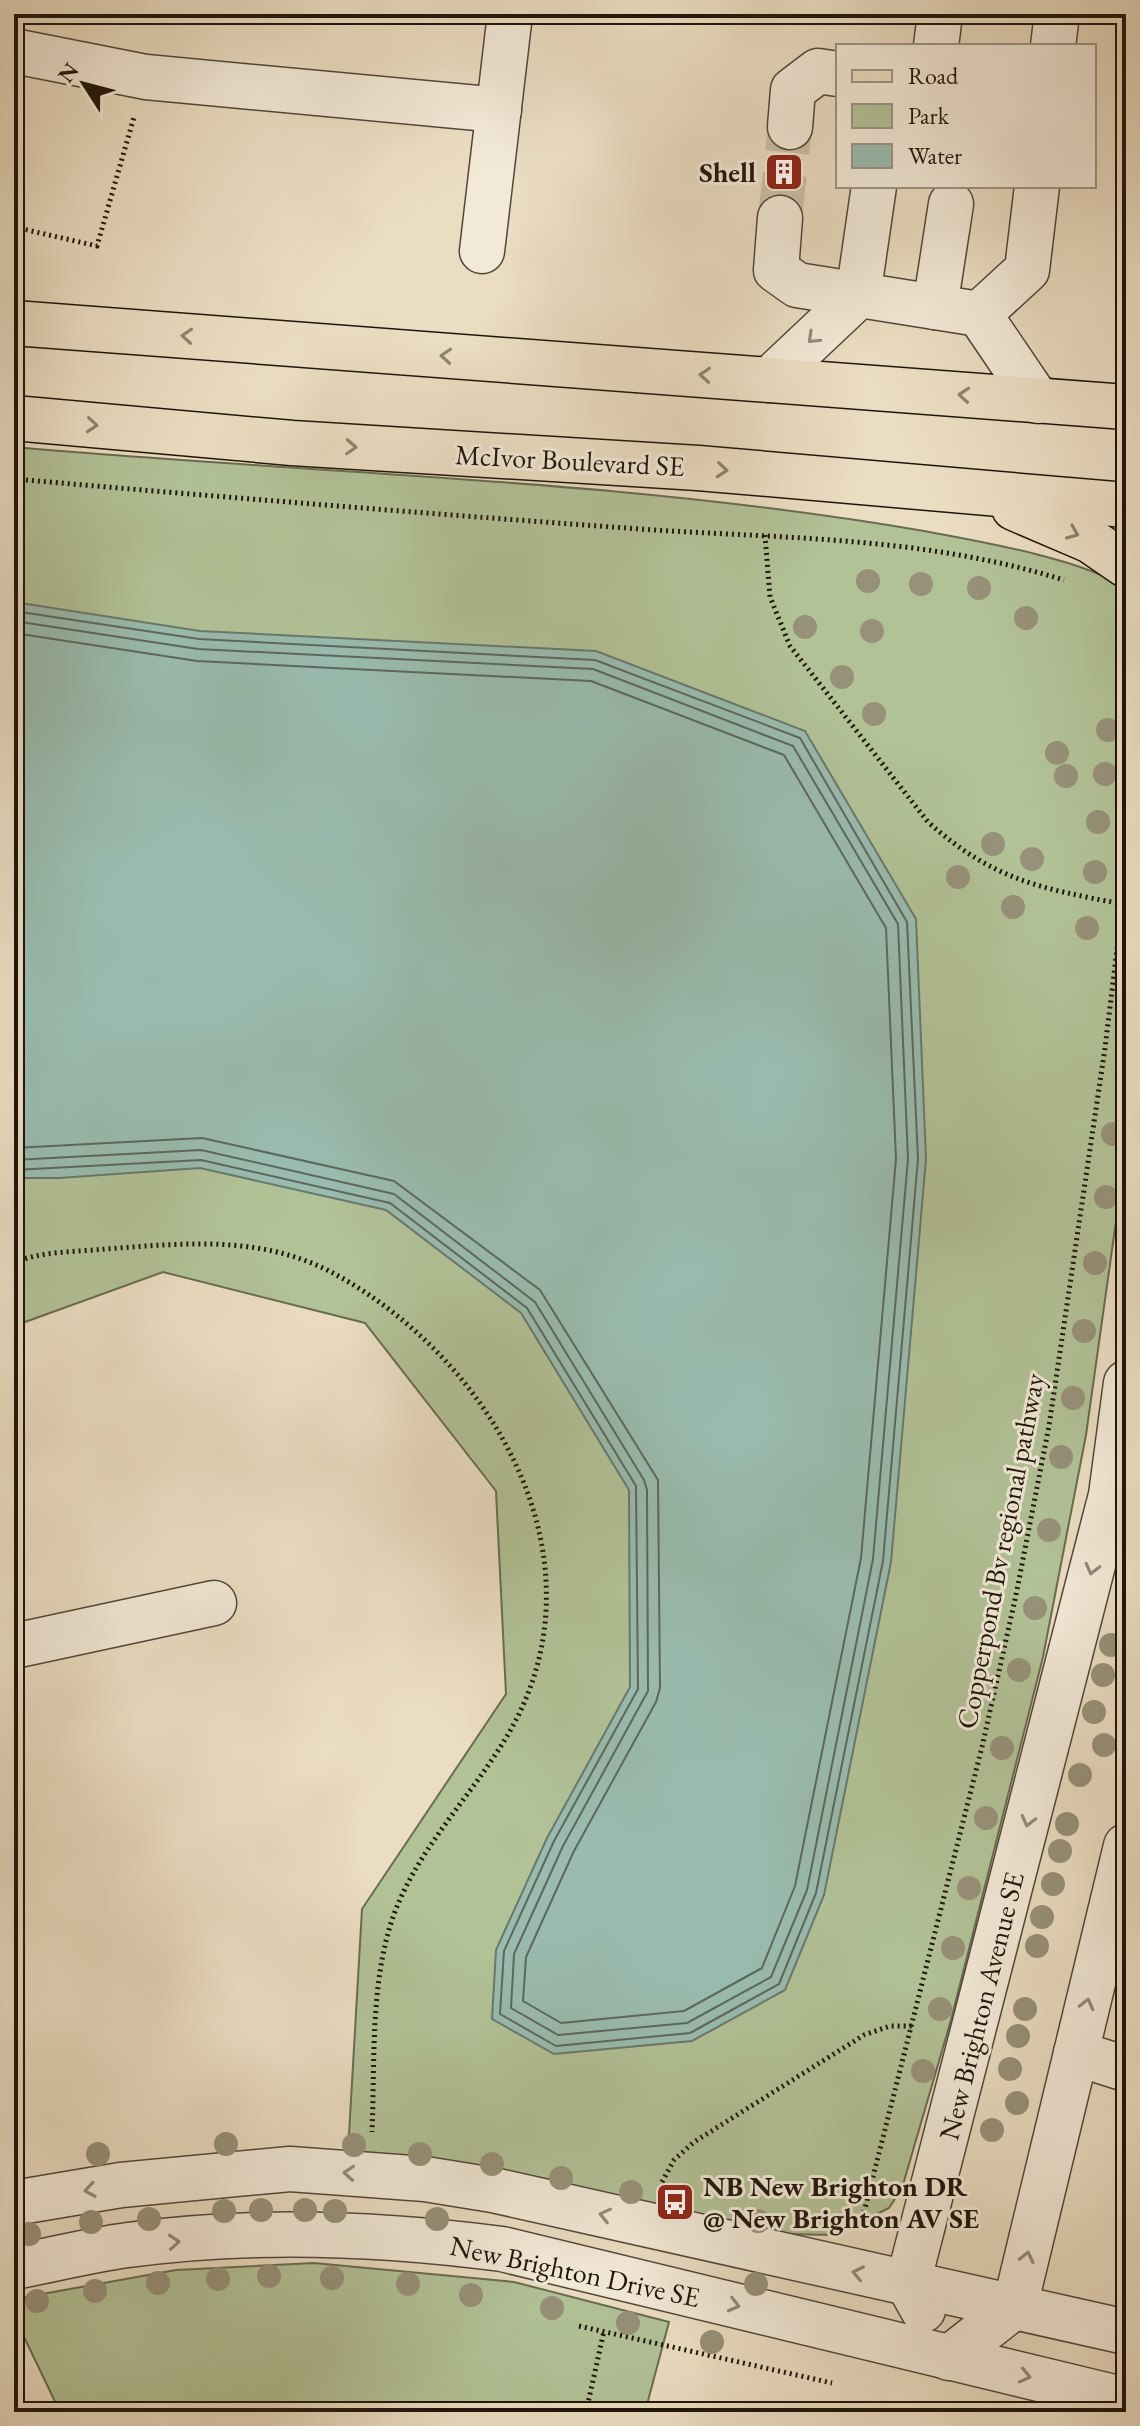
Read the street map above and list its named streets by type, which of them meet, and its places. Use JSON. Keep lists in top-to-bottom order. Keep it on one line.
{"streets":{"main road":["McIvor Boulevard SE"],"street":["New Brighton Avenue SE","New Brighton Drive SE"],"path":["Copperpond Bv regional pathway"]},"places":{"building":["Shell"],"bus stop":["NB New Brighton DR @ New Brighton AV SE"]},"legend":["Road","Park","Water"],"north":"top left"}
